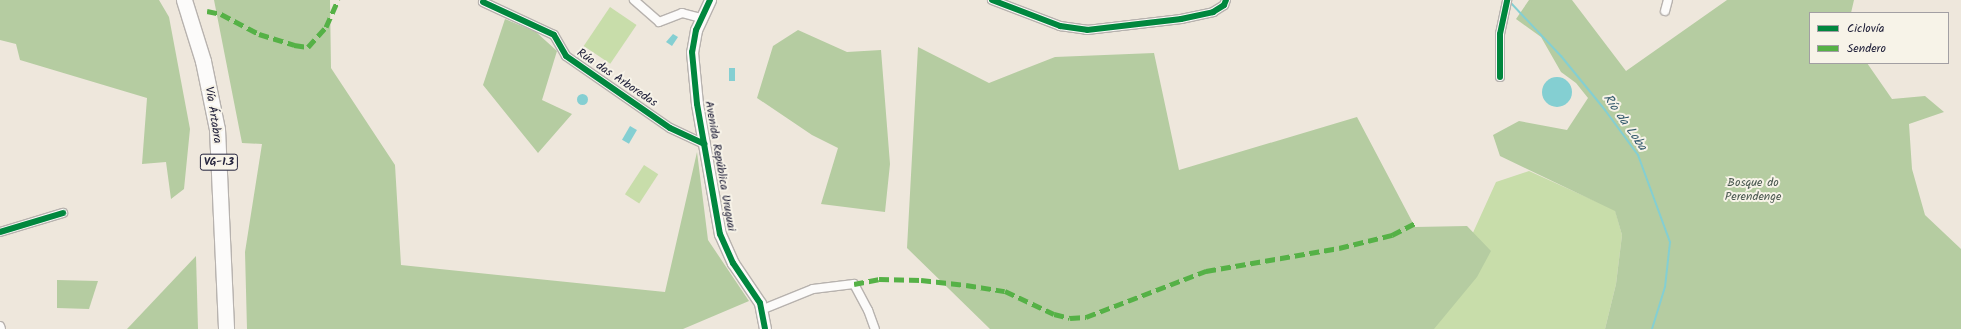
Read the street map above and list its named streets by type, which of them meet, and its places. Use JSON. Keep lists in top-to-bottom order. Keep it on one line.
{"streets":{"highway":["Vía Ártabra","VG-1.3"],"street":["Rúa das Arboredas","Avenida República Uruguai"]},"crossings":[["Rúa das Arboredas","Avenida República Uruguai"]],"water":["Río da Loba"],"parks":["Bosque do Perendenge"],"legend":["Ciclovía","Sendero"]}
